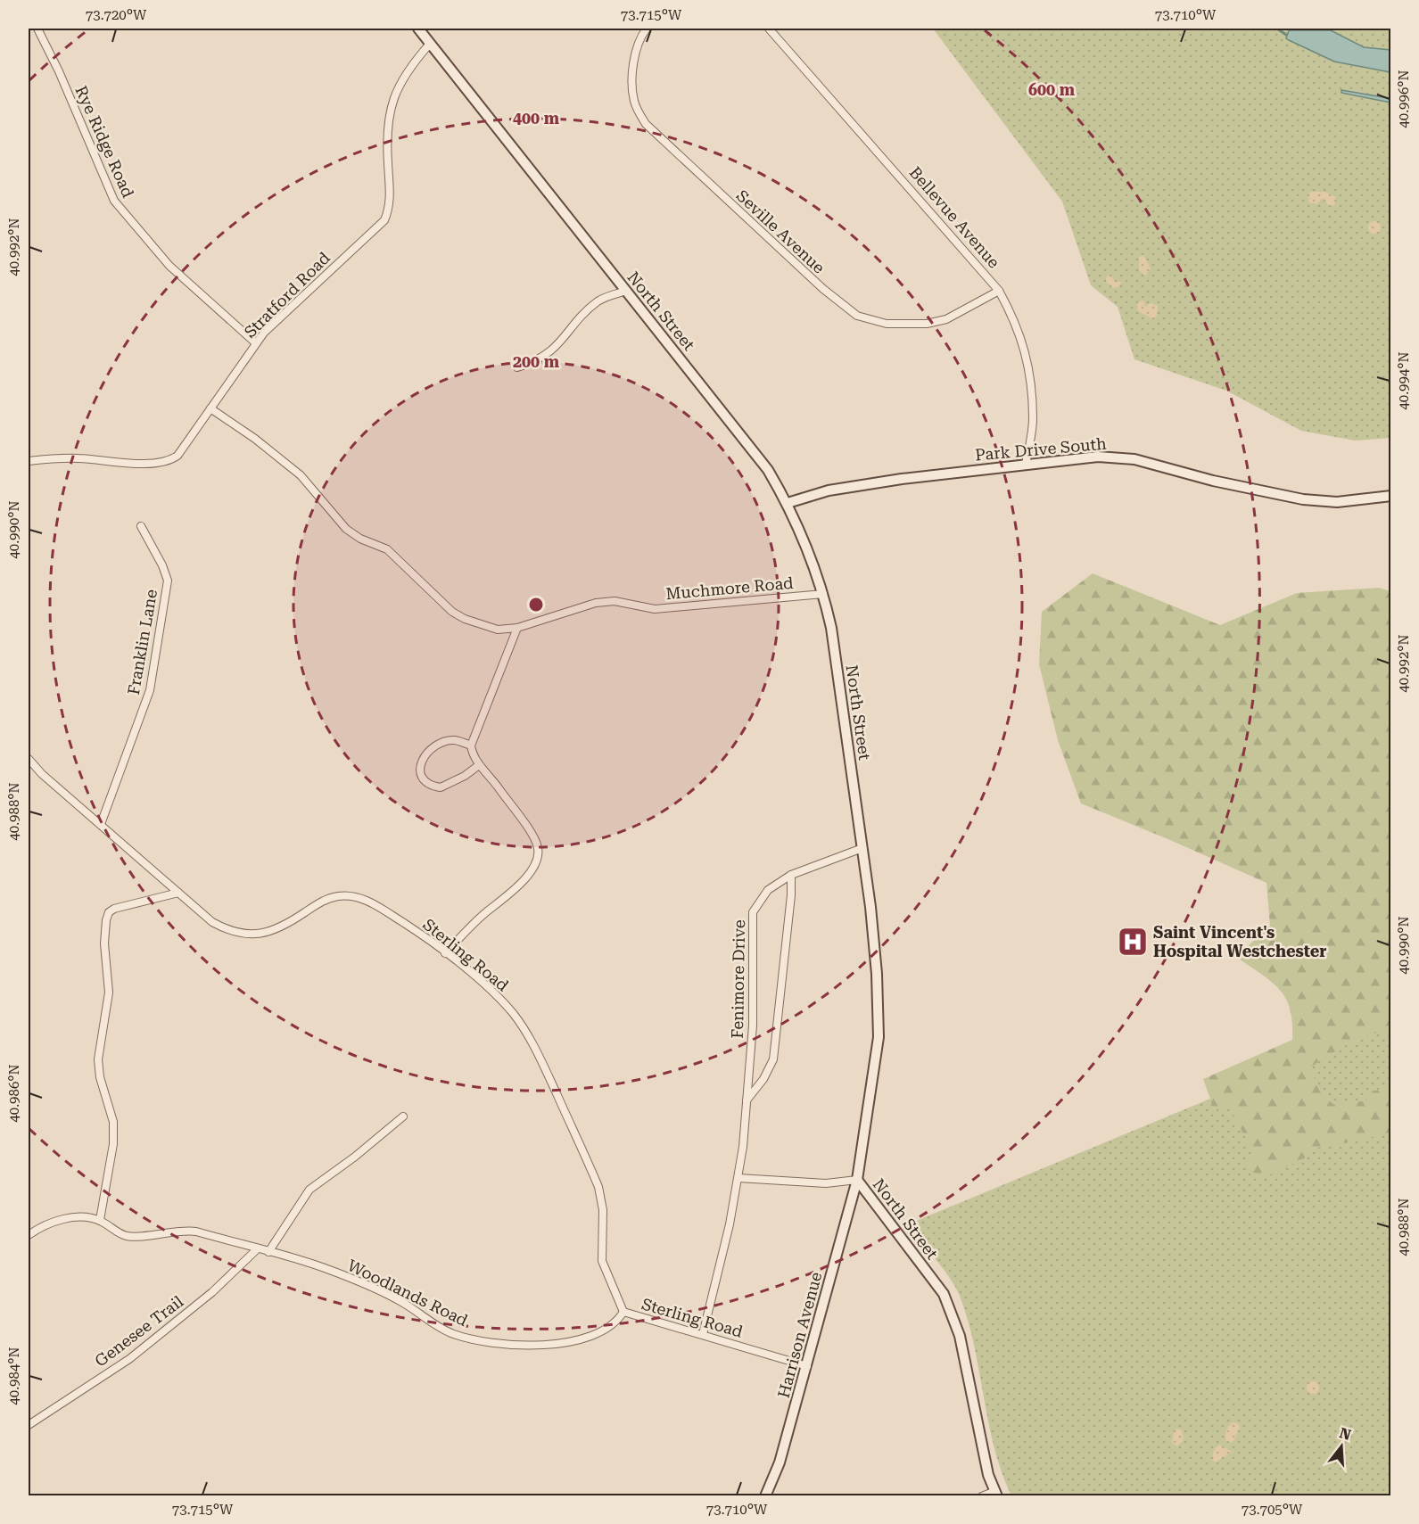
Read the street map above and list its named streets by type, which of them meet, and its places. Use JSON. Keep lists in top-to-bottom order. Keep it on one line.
{"streets":{"main road":["North Street","Park Drive South","Harrison Avenue"],"street":["Rye Ridge Road","Bellevue Avenue","Seville Avenue","Stratford Road","Muchmore Road","Franklin Lane","Sterling Road","Fenimore Drive","Woodlands Road","Genesee Trail"]},"crossings":[["Rye Ridge Road","Stratford Road"],["Bellevue Avenue","Seville Avenue"],["Bellevue Avenue","Park Drive South"],["Stratford Road","North Street"],["Stratford Road","Muchmore Road"],["North Street","Park Drive South"],["North Street","Muchmore Road"],["North Street","Fenimore Drive"],["North Street","Harrison Avenue"],["Franklin Lane","Sterling Road"],["Sterling Road","Fenimore Drive"],["Sterling Road","Woodlands Road"],["Sterling Road","Harrison Avenue"],["Woodlands Road","Genesee Trail"]],"places":{"hospital":["Saint Vincent's Hospital Westchester"]},"north":"top","coordinates":["73.720°W","73.715°W","73.710°W","40.996°N","40.992°N","40.994°N","40.990°N","40.988°N","40.986°N","40.984°N","73.705°W"],"rings":["600 m","400 m","200 m"]}
